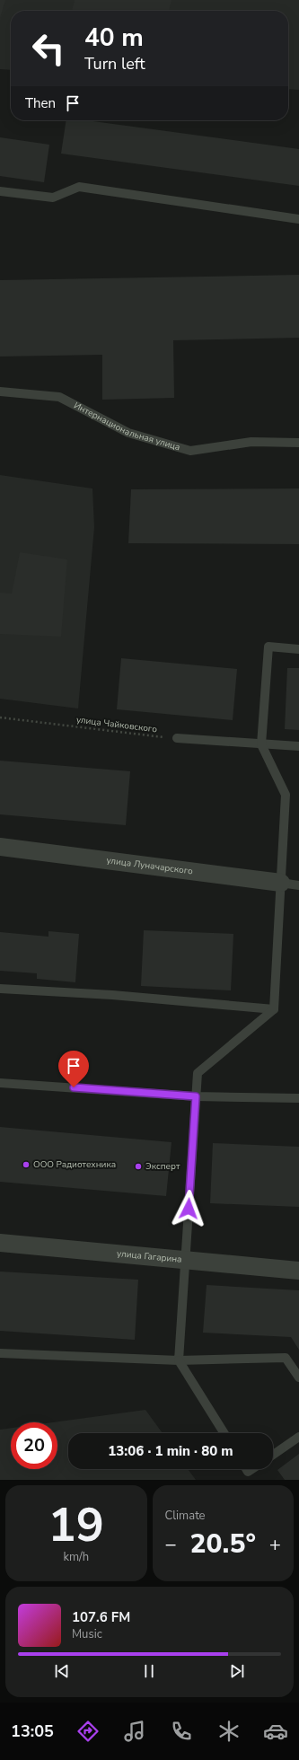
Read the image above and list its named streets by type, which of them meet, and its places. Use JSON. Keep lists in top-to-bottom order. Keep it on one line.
{"streets":{"street":["улица Луначарского","улица Гагарина"],"lane":["Интернациональная улица"],"path":["улица Чайковского"]},"places":["ООО Радиотехника","Эксперт"],"page":{"turn":["40 m","Turn left"],"then":"Then","limit":"20","trip":"13:06 · 1 min · 80 m","tile":[["19","km/h"],"Climate"],"heat":["−","20.5°","+"],"song":["107.6 FM","Music"],"tabs":"13:05"}}
